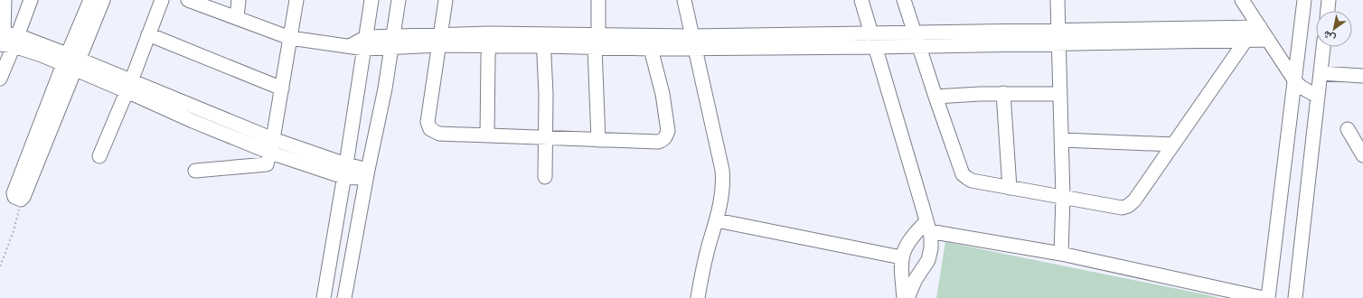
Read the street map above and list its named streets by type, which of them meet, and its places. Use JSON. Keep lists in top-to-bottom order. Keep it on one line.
{"north":"bottom left"}
